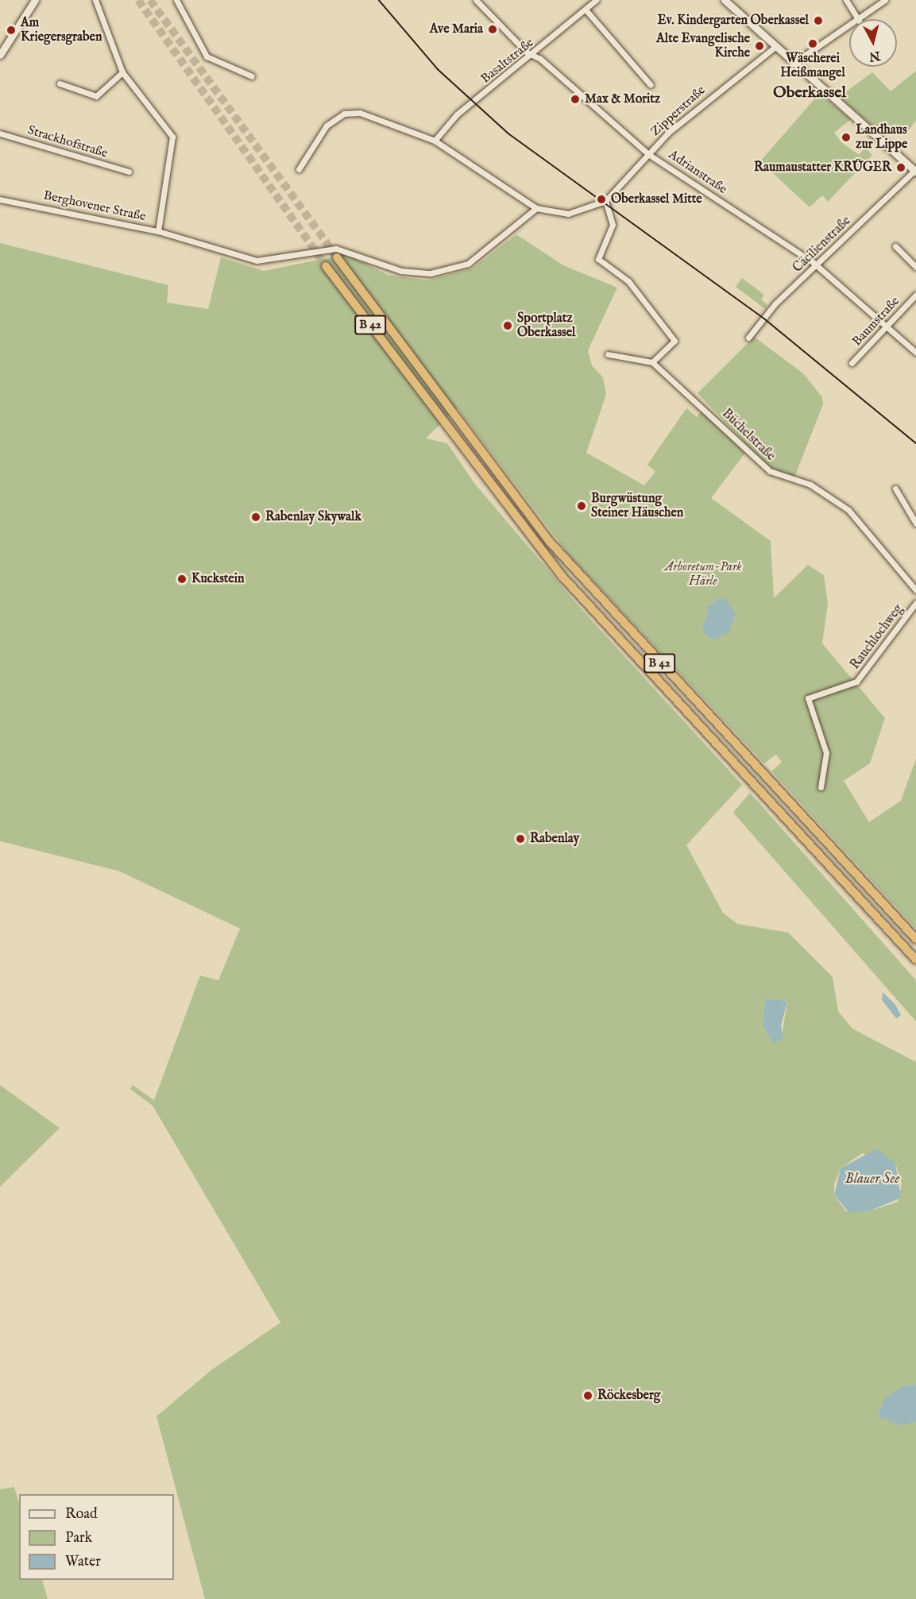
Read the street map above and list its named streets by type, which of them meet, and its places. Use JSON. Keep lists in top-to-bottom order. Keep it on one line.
{"streets":{"highway":["B 42"],"street":["Basaltstraße","Zipperstraße","Strackhofstraße","Adrianstraße","Berghovener Straße","Cäcilienstraße","Baumstraße","Büchelstraße","Rauchlochweg"]},"crossings":[["Basaltstraße","Adrianstraße"],["Zipperstraße","Adrianstraße"],["Adrianstraße","Cäcilienstraße"],["Adrianstraße","Baumstraße"]],"districts":["Oberkassel"],"water":["Blauer See"],"parks":["Arboretum-Park Härle"],"places":["Ev. Kindergarten Oberkassel","Ave Maria","Am Kriegersgraben","Wäscherei Heißmangel","Alte Evangelische Kirche","Max & Moritz","Landhaus zur Lippe","Raumaustatter KRÜGER","Oberkassel Mitte","Sportplatz Oberkassel","Burgwüstung Steiner Häuschen","Rabenlay Skywalk","Kuckstein","Rabenlay","Röckesberg"],"legend":["Road","Park","Water"],"north":"bottom"}
